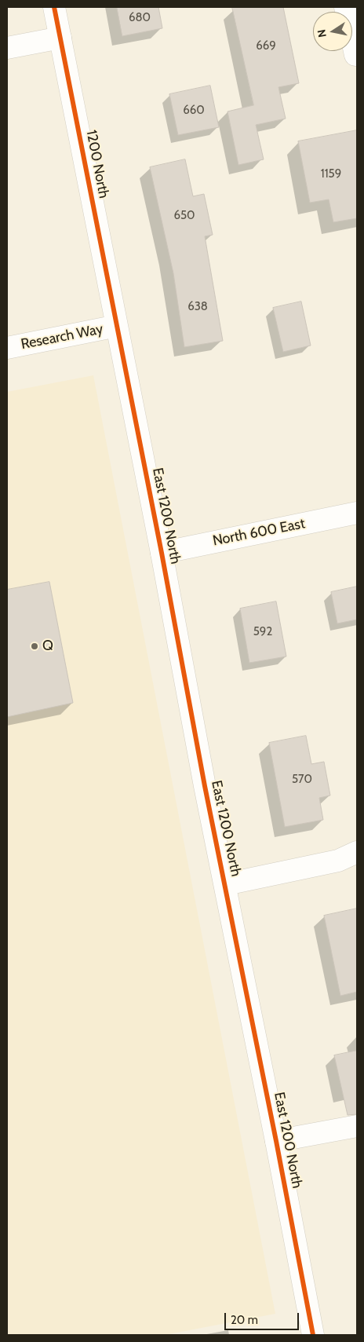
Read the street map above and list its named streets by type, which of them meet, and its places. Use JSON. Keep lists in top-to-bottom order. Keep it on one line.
{"streets":{"street":["1200 North","Research Way","East 1200 North","North 600 East"]},"crossings":[["1200 North","Research Way"],["1200 North","East 1200 North"],["Research Way","East 1200 North"],["East 1200 North","North 600 East"]],"places":["Q"],"house_numbers":["680","669","660","1159","650","638","592","570"],"scale_bar":"20 m","north":"left"}
